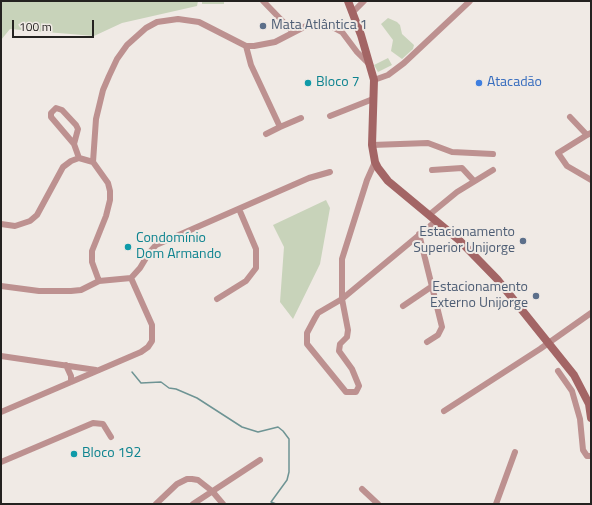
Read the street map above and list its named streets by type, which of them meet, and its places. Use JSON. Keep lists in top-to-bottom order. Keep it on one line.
{"places":["Mata Atlântica 1","Bloco 7","Atacadão","Estacionamento Superior Unijorge","Condomínio Dom Armando","Estacionamento Externo Unijorge","Bloco 192"],"scale_bar":"100 m"}
